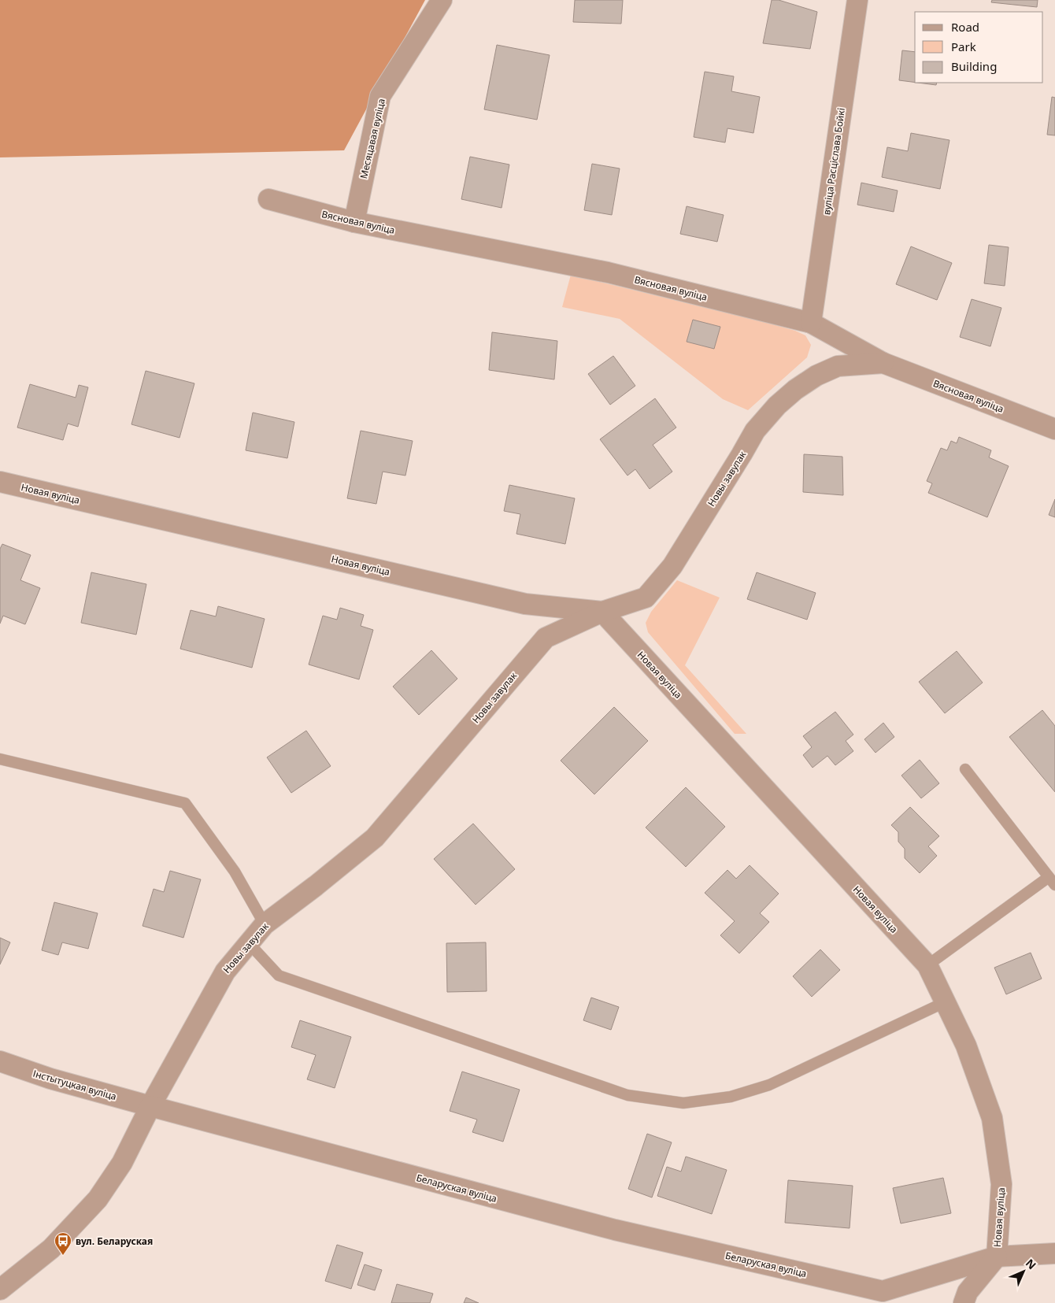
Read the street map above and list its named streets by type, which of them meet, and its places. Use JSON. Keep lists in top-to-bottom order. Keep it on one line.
{"streets":{"street":["Месяцавая вуліца","вуліца Расціслава Бойкі","Вясновая вуліца","Новы завулак","Новая вуліца","Інстытуцкая вуліца","Беларуская вуліца"]},"crossings":[["Месяцавая вуліца","Вясновая вуліца"],["вуліца Расціслава Бойкі","Вясновая вуліца"],["Вясновая вуліца","Новы завулак"],["Новы завулак","Новая вуліца"],["Новы завулак","Інстытуцкая вуліца"],["Новы завулак","Беларуская вуліца"],["Новая вуліца","Беларуская вуліца"],["Інстытуцкая вуліца","Беларуская вуліца"]],"places":{"bus stop":["вул. Беларуская"]},"legend":["Road","Park","Building"],"north":"top right"}
